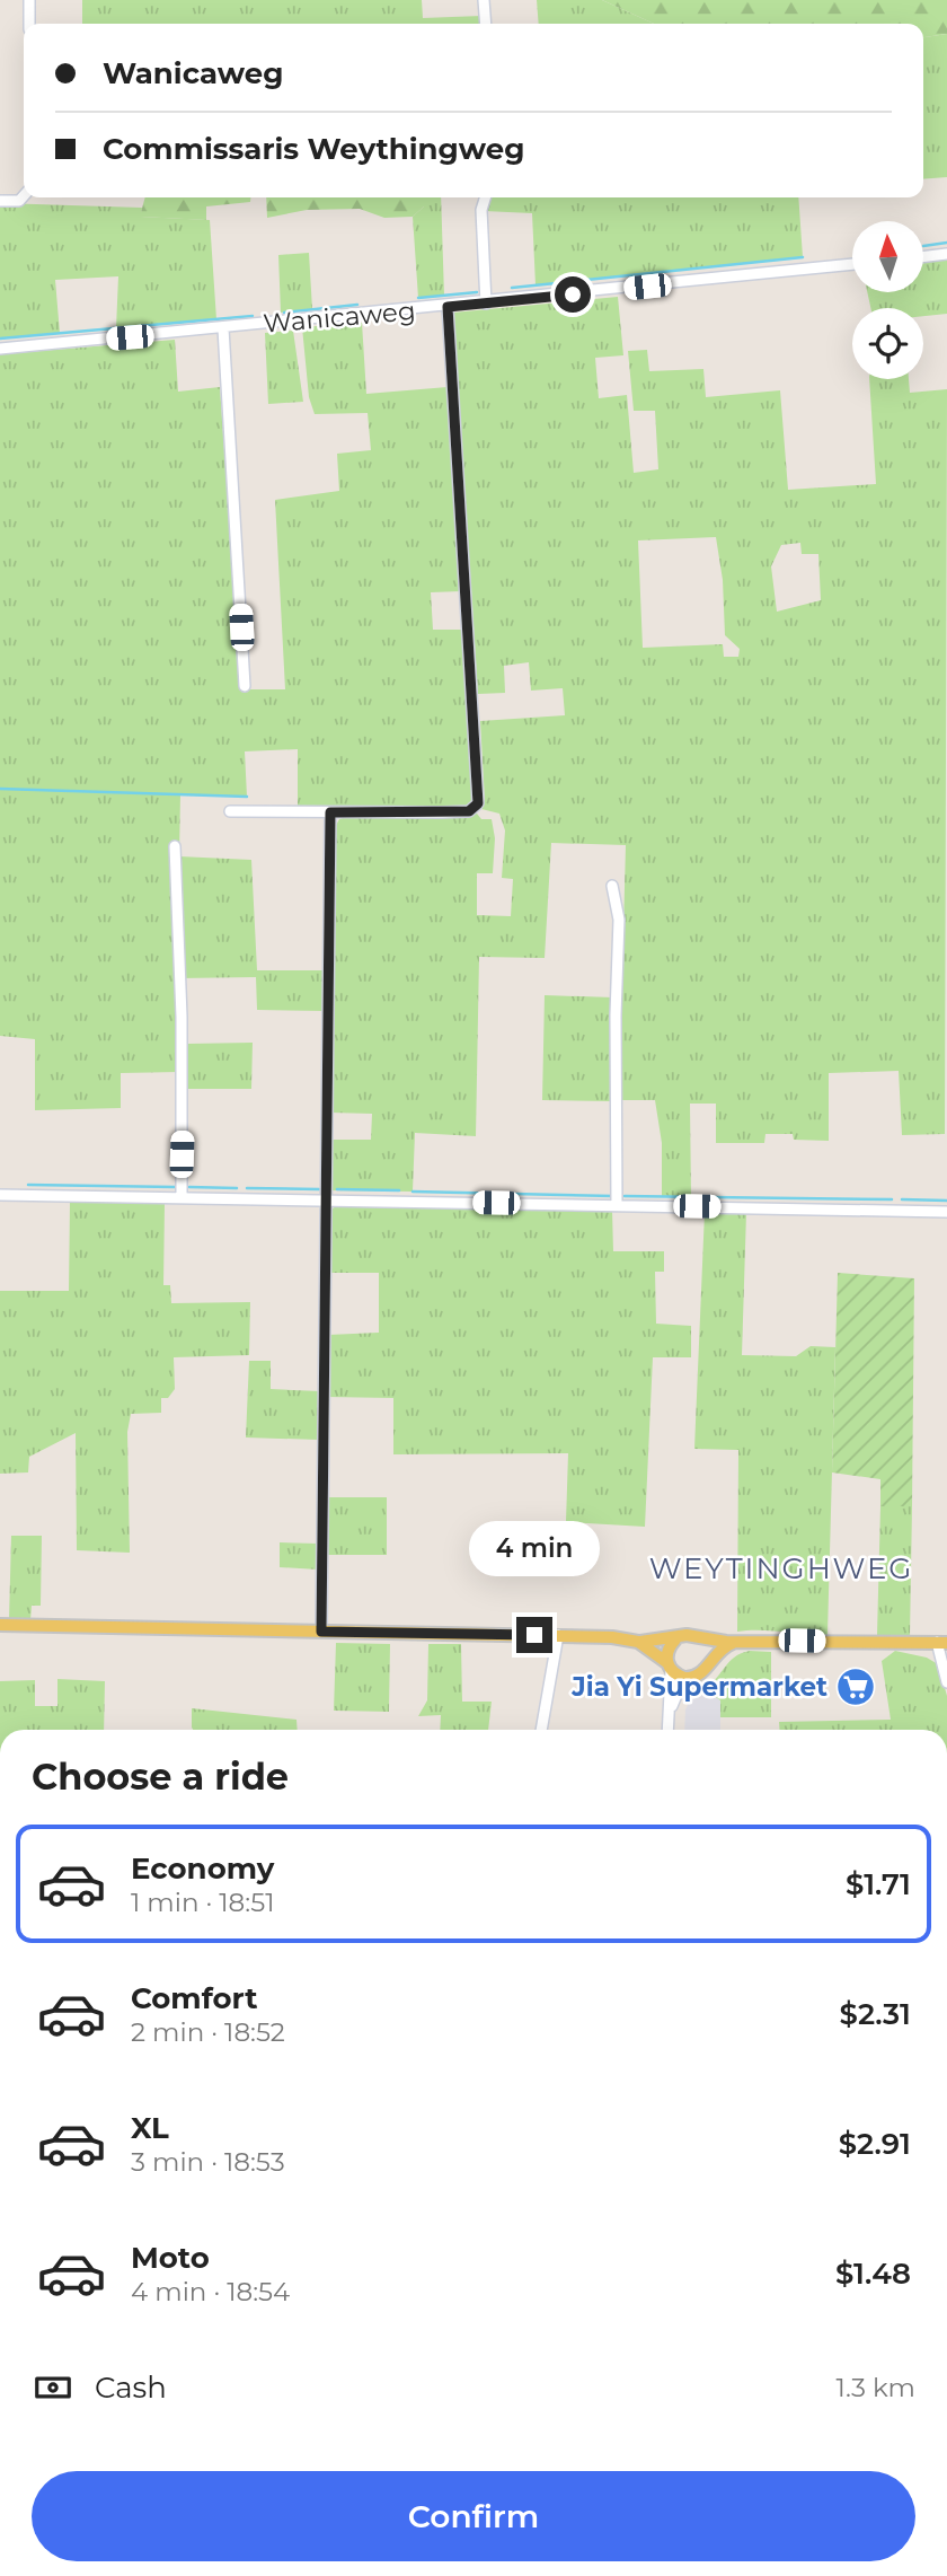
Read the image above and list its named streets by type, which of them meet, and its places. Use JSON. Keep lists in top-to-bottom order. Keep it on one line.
{"streets":{"street":["Wanicaweg"]},"districts":["WEYTINGHWEG"],"places":{"supermarket":["Jia Yi Supermarket"]},"north":"top","page":{"banner":["Wanicaweg","Commissaris Weythingweg"],"bubble":"4 min","heading":"Choose a ride","list":[{"name":"Economy","note":"1 min · 18:51","value":"$1.71"},{"name":"Comfort","note":"2 min · 18:52","value":"$2.31"},{"name":"XL","note":"3 min · 18:53","value":"$2.91"},{"name":"Moto","note":"4 min · 18:54","value":"$1.48"}],"pay":["Cash","1.3 km"],"buttons":"Confirm"}}
